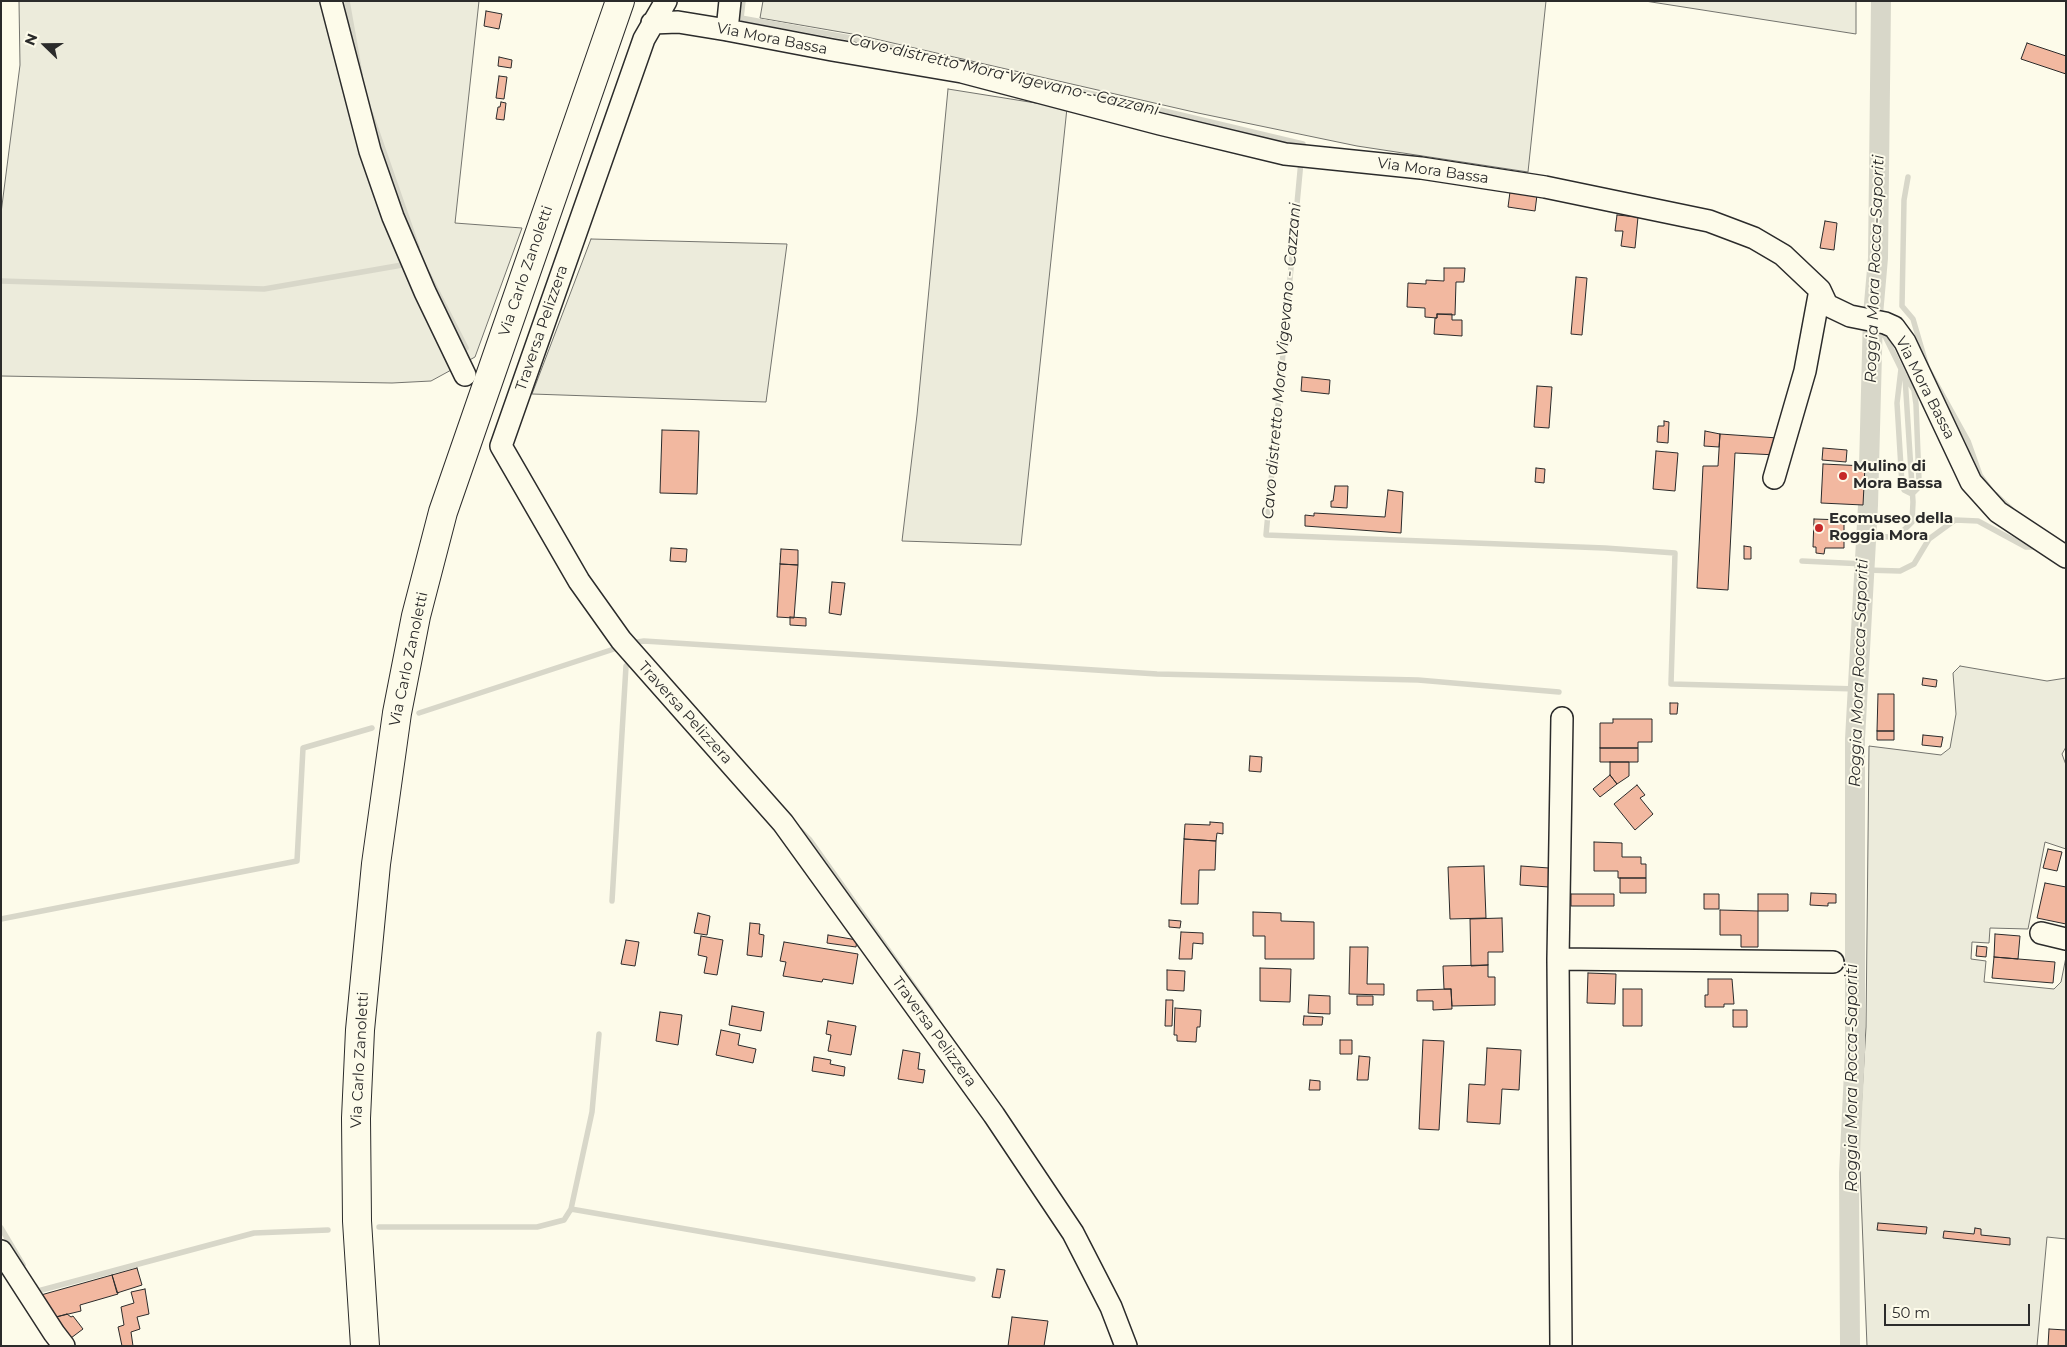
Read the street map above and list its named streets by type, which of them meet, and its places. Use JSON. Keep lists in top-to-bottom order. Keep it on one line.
{"streets":{"main road":["Via Carlo Zanoletti"],"street":["Via Mora Bassa","Traversa Pelizzera"]},"crossings":[["Via Mora Bassa","Traversa Pelizzera"]],"water":["Cavo distretto Mora Vigevano - Cazzani","Roggia Mora Rocca-Saporiti"],"places":["Mulino di Mora Bassa","Ecomuseo della Roggia Mora"],"scale_bar":"50 m","north":"left"}
